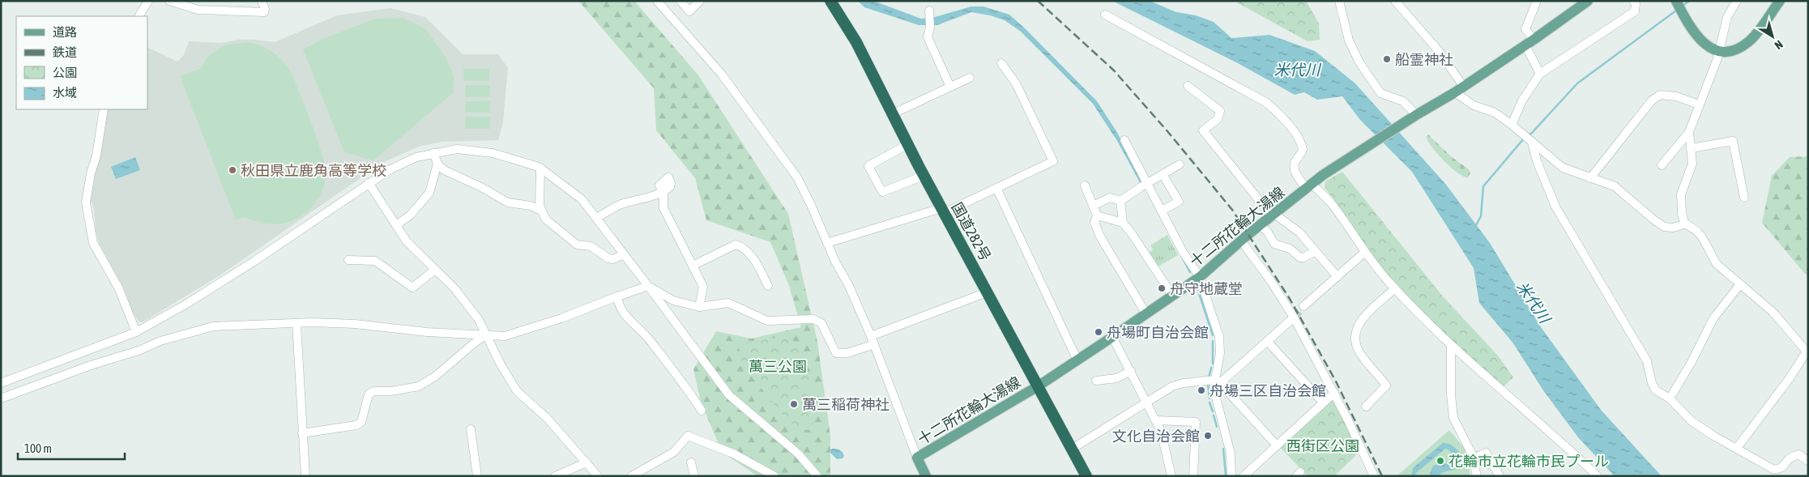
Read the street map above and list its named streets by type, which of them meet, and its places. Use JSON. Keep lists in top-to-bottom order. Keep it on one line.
{"streets":{"highway":["国道282号"],"main road":["十二所花輪大湯線"]},"crossings":[["十二所花輪大湯線","国道282号"]],"water":["米代川"],"parks":["萬三公園","西街区公園"],"places":["船霊神社","秋田県立鹿角高等学校","舟守地蔵堂","舟場町自治会館","舟場三区自治会館","萬三稲荷神社","文化自治会館","花輪市立花輪市民プール"],"legend":["道路","鉄道","公園","水域"],"scale_bar":"100 m","north":"bottom right"}
